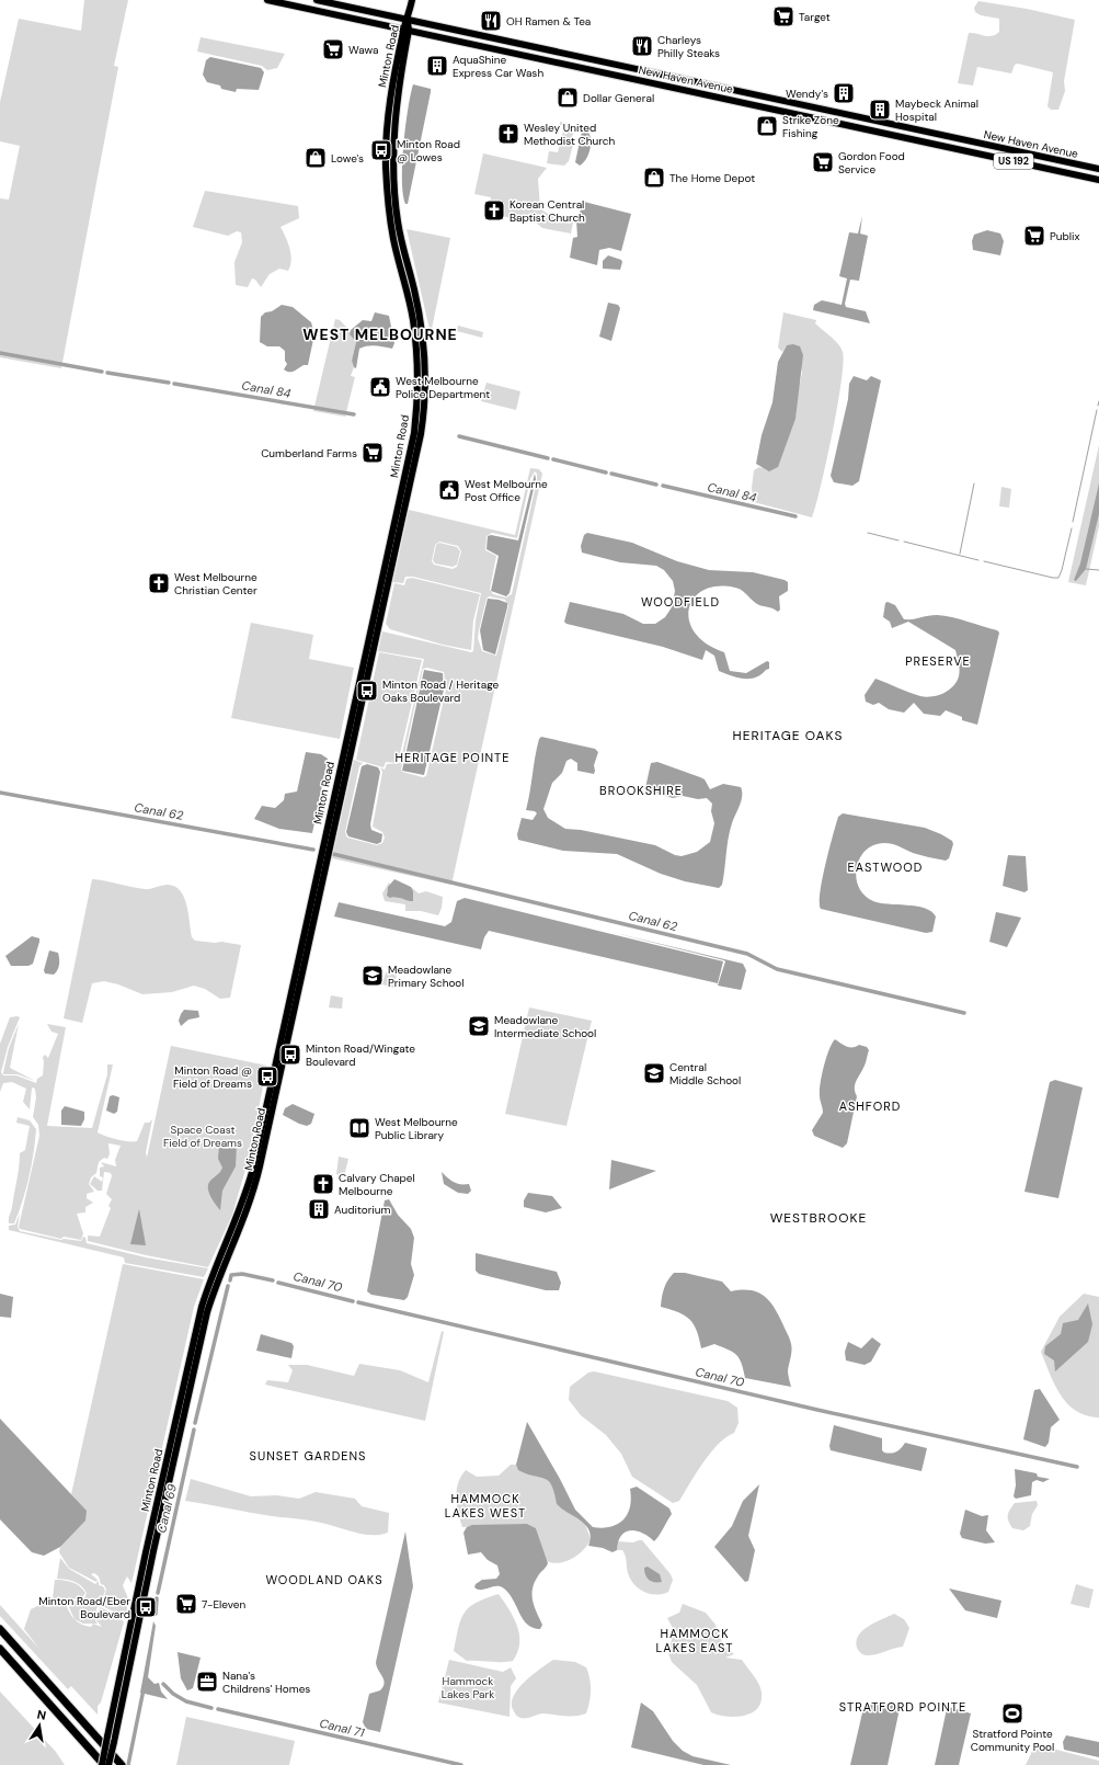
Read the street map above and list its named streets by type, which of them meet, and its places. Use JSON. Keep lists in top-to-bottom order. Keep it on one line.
{"streets":{"main road":["Minton Road","New Haven Avenue","US 192"]},"crossings":[["Minton Road","New Haven Avenue"]],"districts":["WEST MELBOURNE","WOODFIELD","PRESERVE","HERITAGE OAKS","HERITAGE POINTE","BROOKSHIRE","EASTWOOD","ASHFORD","WESTBROOKE","SUNSET GARDENS","HAMMOCK LAKES WEST","WOODLAND OAKS","HAMMOCK LAKES EAST","STRATFORD POINTE"],"water":["Canal 84","Canal 62","Canal 70","Canal 69","Canal 71"],"parks":["Space Coast Field of Dreams","Hammock Lakes Park"],"places":{"supermarket":["Target","Wawa","Gordon Food Service","Publix","Cumberland Farms","7-Eleven"],"restaurant":["OH Ramen & Tea","Charleys Philly Steaks"],"building":["AquaShine Express Car Wash","Wendy's","Maybeck Animal Hospital","Auditorium"],"shop":["Dollar General","Strike Zone Fishing","Lowe's","The Home Depot"],"church":["Wesley United Methodist Church","Korean Central Baptist Church","West Melbourne Christian Center","Calvary Chapel Melbourne"],"bus stop":["Minton Road @ Lowes","Minton Road / Heritage Oaks Boulevard","Minton Road/Wingate Boulevard","Minton Road @ Field of Dreams","Minton Road/Eber Boulevard"],"public building":["West Melbourne Police Department","West Melbourne Post Office"],"school or university":["Meadowlane Primary School","Meadowlane Intermediate School","Central Middle School"],"library":["West Melbourne Public Library"],"office":["Nana's Childrens' Homes"],"sports":["Stratford Pointe Community Pool"]},"north":"top"}
